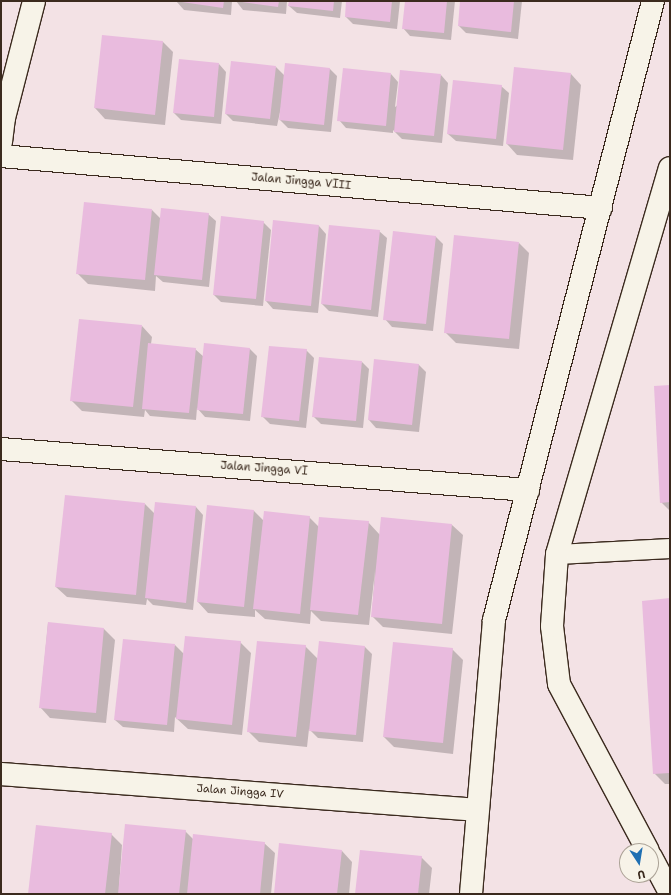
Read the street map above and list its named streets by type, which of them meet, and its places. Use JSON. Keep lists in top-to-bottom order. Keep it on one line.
{"streets":{"street":["Jalan Jingga VIII","Jalan Jingga VI","Jalan Jingga IV"]},"north":"bottom"}
